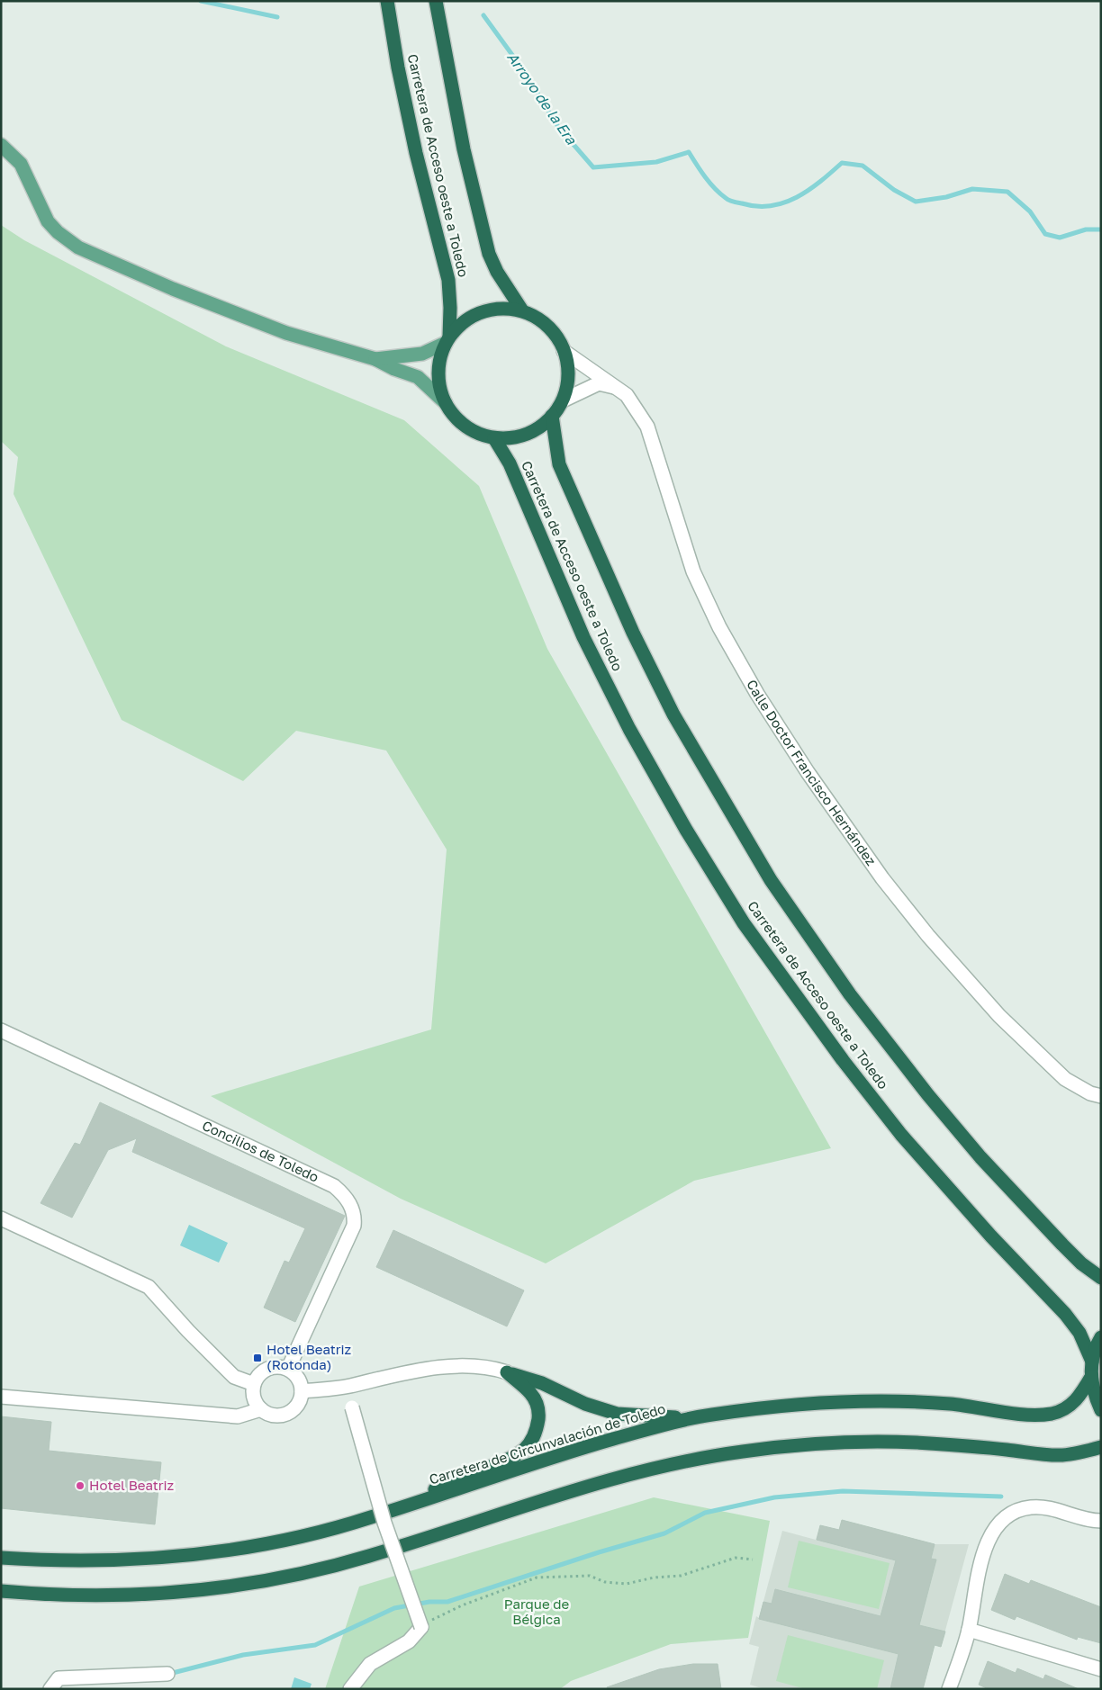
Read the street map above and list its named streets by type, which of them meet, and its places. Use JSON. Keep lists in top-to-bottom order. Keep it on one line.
{"streets":{"highway":["Carretera de Acceso oeste a Toledo","Carretera de Circunvalación de Toledo"],"street":["Calle Doctor Francisco Hernández","Concilios de Toledo"]},"crossings":[["Carretera de Acceso oeste a Toledo","Calle Doctor Francisco Hernández"],["Carretera de Acceso oeste a Toledo","Carretera de Circunvalación de Toledo"]],"water":["Arroyo de la Era"],"parks":["Parque de Bélgica"],"places":{"transit":["Hotel Beatriz (Rotonda)"],"other":["Hotel Beatriz"]}}
